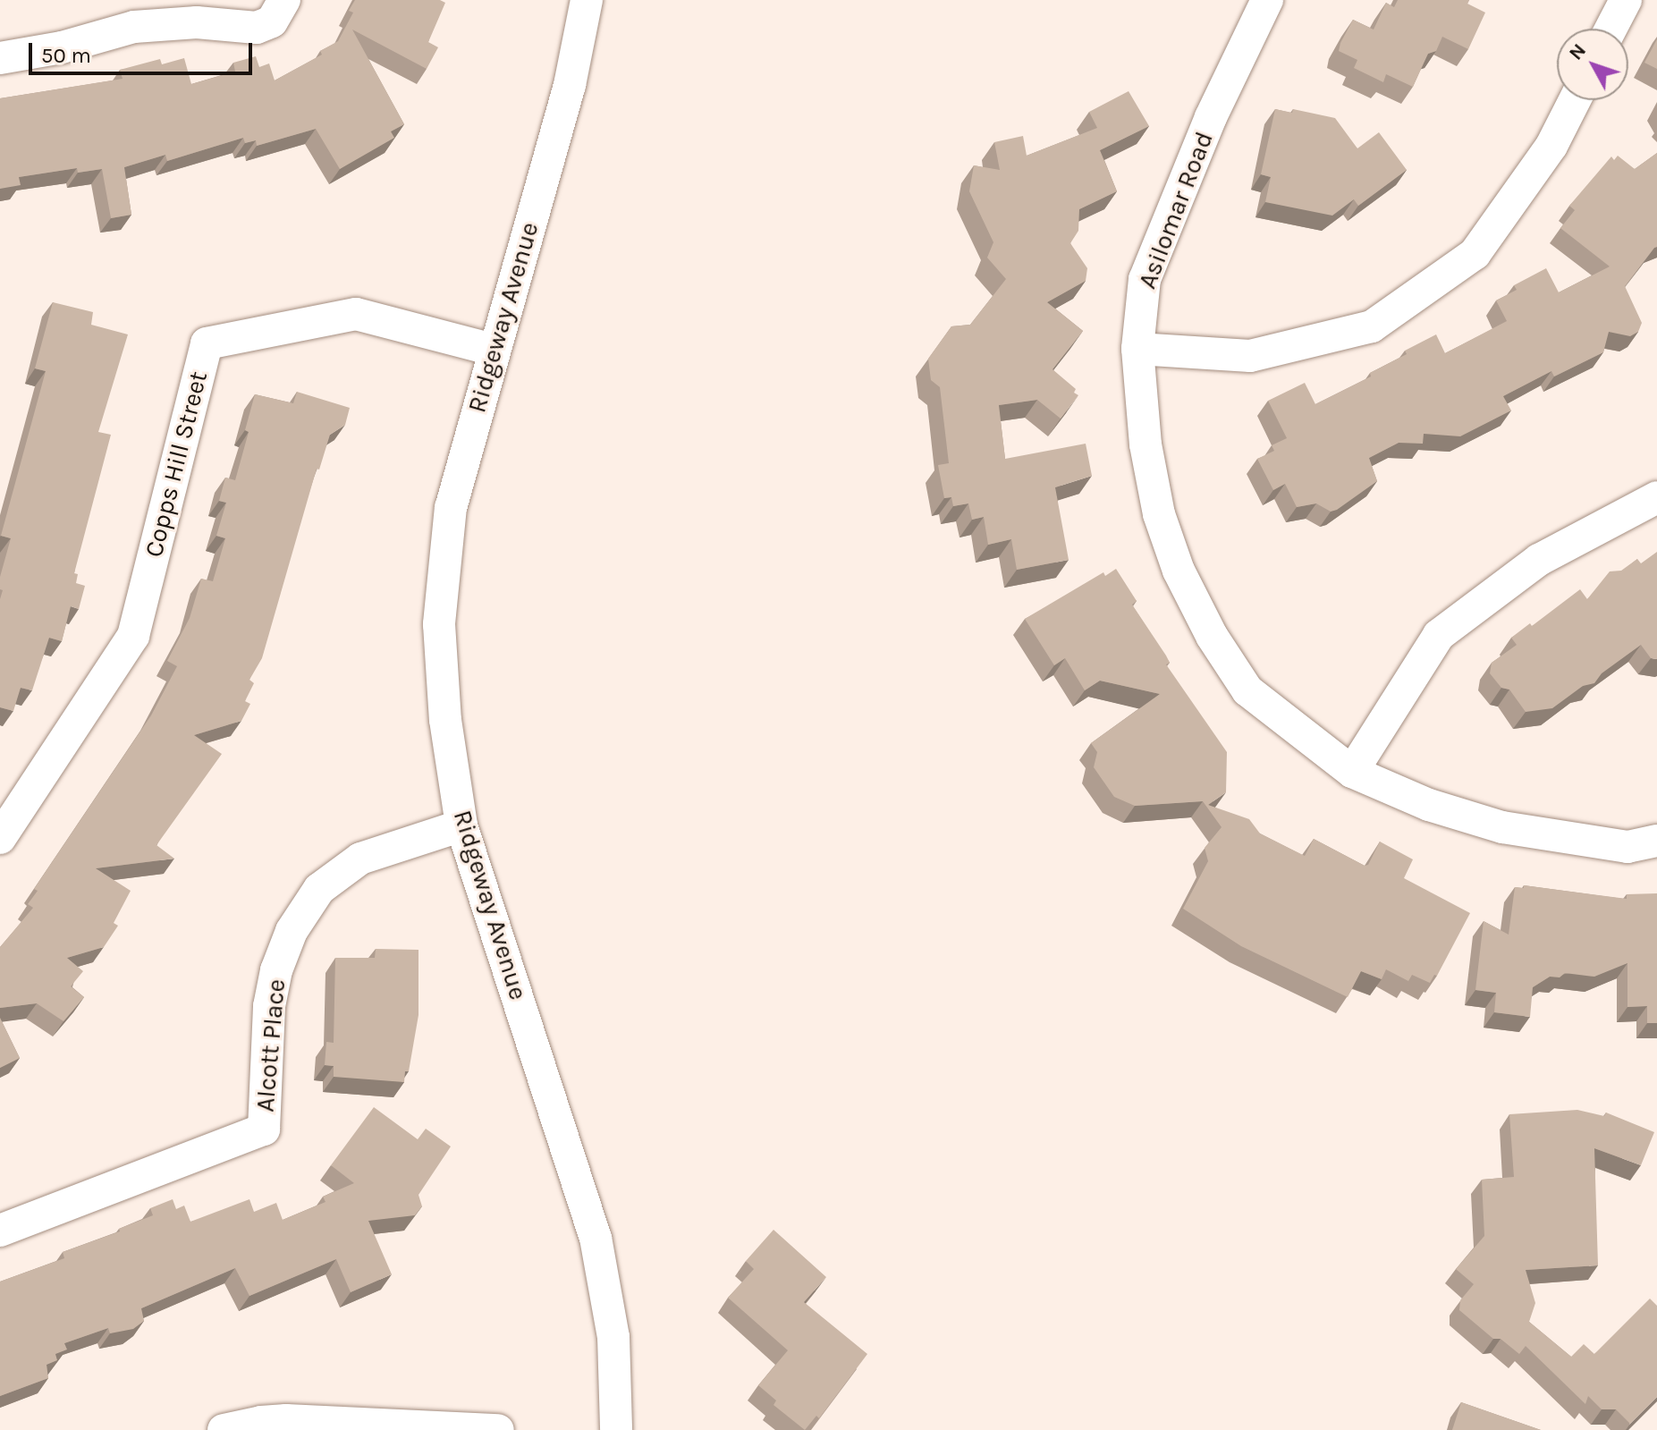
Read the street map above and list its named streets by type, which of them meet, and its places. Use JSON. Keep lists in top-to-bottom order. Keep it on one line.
{"streets":{"street":["Asilomar Road","Ridgeway Avenue","Copps Hill Street","Alcott Place"]},"crossings":[["Ridgeway Avenue","Copps Hill Street"],["Ridgeway Avenue","Alcott Place"]],"scale_bar":"50 m","north":"top left"}
